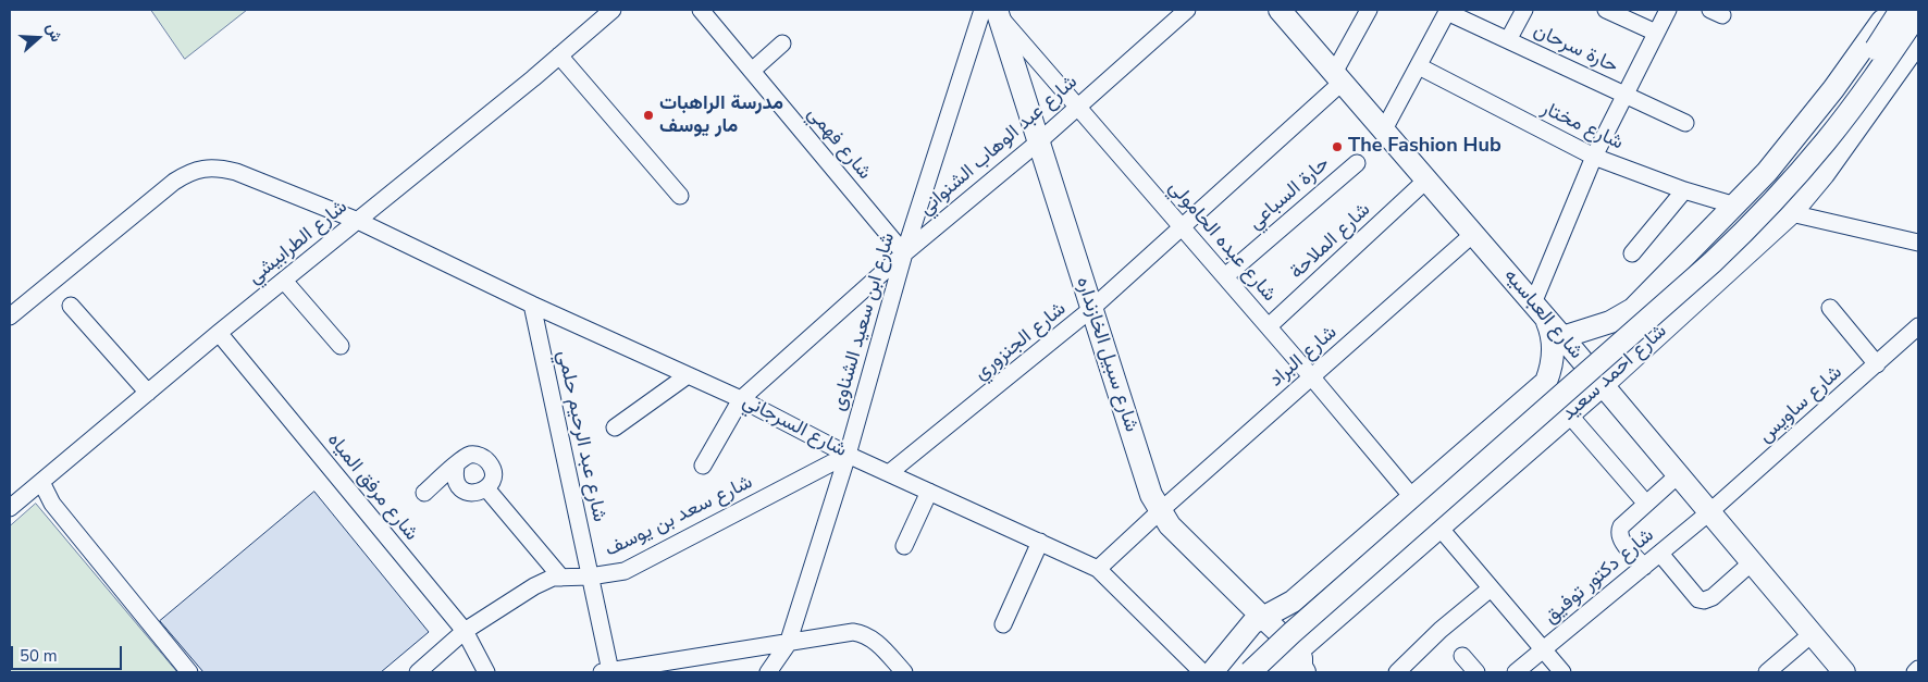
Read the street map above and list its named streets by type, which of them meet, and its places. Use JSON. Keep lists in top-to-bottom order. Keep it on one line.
{"streets":{"main road":["شارع العباسيه","شارع سبيل الخازنداره","شارع احمد سعيد"],"street":["حارة سرحان","شارع مختار","شارع فهمي","شارع عبد الوهاب الشنواني","حارة السباعي","شارع عبده الحامولي","شارع الملاحة","شارع الطرابيشي","شارع ابن سعيد الشناوى","شارع الجنزوري","شارع البراد","شارع ساويس","شارع السرجاني","شارع عبد الرحيم حلمي","شارع مرفق المياه","شارع سعد بن يوسف","شارع دكتور توفيق"]},"crossings":[["شارع مختار","شارع احمد سعيد"],["شارع فهمي","شارع عبد الوهاب الشنواني"],["شارع فهمي","شارع ابن سعيد الشناوى"],["شارع عبد الوهاب الشنواني","شارع عبده الحامولي"],["شارع عبد الوهاب الشنواني","شارع ابن سعيد الشناوى"],["شارع عبد الوهاب الشنواني","شارع سبيل الخازنداره"],["شارع عبد الوهاب الشنواني","شارع السرجاني"],["حارة السباعي","شارع عبده الحامولي"],["شارع عبده الحامولي","شارع الملاحة"],["شارع عبده الحامولي","شارع ابن سعيد الشناوى"],["شارع عبده الحامولي","شارع الجنزوري"],["شارع عبده الحامولي","شارع سبيل الخازنداره"],["شارع عبده الحامولي","شارع البراد"],["شارع عبده الحامولي","شارع احمد سعيد"],["شارع الطرابيشي","شارع السرجاني"],["شارع الطرابيشي","شارع مرفق المياه"],["شارع العباسيه","شارع الجنزوري"],["شارع العباسيه","شارع البراد"],["شارع العباسيه","شارع احمد سعيد"],["شارع العباسيه","شارع ساويس"],["شارع العباسيه","شارع دكتور توفيق"],["شارع ابن سعيد الشناوى","شارع سبيل الخازنداره"],["شارع ابن سعيد الشناوى","شارع السرجاني"],["شارع ابن سعيد الشناوى","شارع سعد بن يوسف"],["شارع الجنزوري","شارع سبيل الخازنداره"],["شارع الجنزوري","شارع السرجاني"],["شارع سبيل الخازنداره","شارع البراد"],["شارع سبيل الخازنداره","شارع احمد سعيد"],["شارع البراد","شارع السرجاني"],["شارع ساويس","شارع دكتور توفيق"],["شارع السرجاني","شارع عبد الرحيم حلمي"],["شارع السرجاني","شارع سعد بن يوسف"],["شارع عبد الرحيم حلمي","شارع سعد بن يوسف"],["شارع مرفق المياه","شارع سعد بن يوسف"]],"places":["مدرسة الراهبات مار يوسف","The Fashion Hub"],"scale_bar":"50 m","north":"right"}
